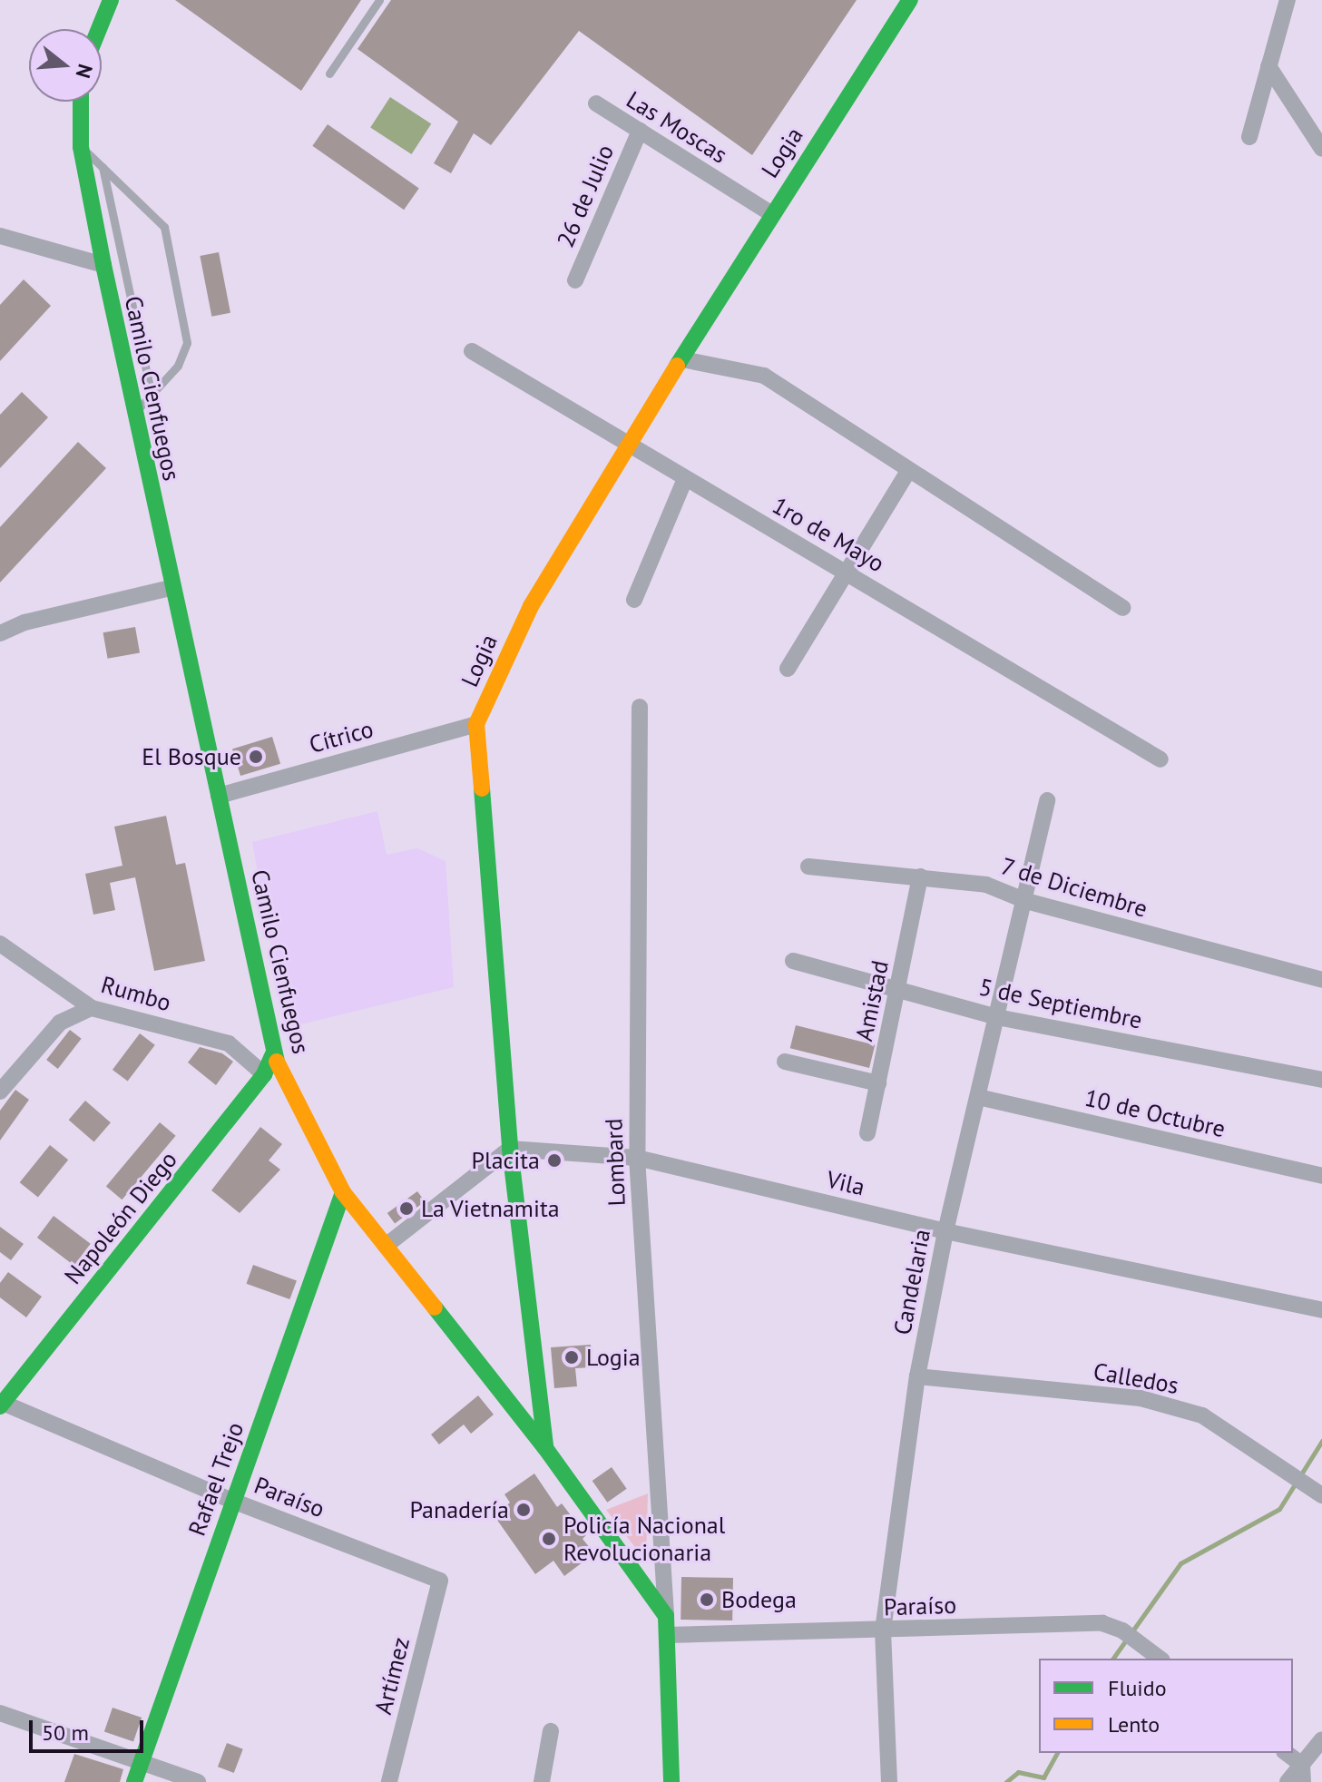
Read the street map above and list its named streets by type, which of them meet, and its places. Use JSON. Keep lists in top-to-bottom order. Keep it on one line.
{"streets":{"main road":["Logia","Camilo Cienfuegos","Napoleón Diego","Rafael Trejo"],"street":["Las Moscas","26 de Julio","1ro de Mayo","Cítrico","7 de Diciembre","Rumbo","Amistad","5 de Septiembre","10 de Octubre","Lombard","Vila","Candelaria","Calledos","Paraíso","Artímez"]},"crossings":[["Las Moscas","Logia"],["Las Moscas","26 de Julio"],["Logia","Camilo Cienfuegos"],["Logia","1ro de Mayo"],["Logia","Cítrico"],["Logia","Vila"],["Camilo Cienfuegos","Cítrico"],["Camilo Cienfuegos","Lombard"],["Camilo Cienfuegos","Napoleón Diego"],["Camilo Cienfuegos","Rafael Trejo"],["7 de Diciembre","Amistad"],["7 de Diciembre","Candelaria"],["Rumbo","Napoleón Diego"],["Amistad","5 de Septiembre"],["5 de Septiembre","Candelaria"],["10 de Octubre","Candelaria"],["Lombard","Vila"],["Vila","Candelaria"],["Napoleón Diego","Paraíso"],["Candelaria","Calledos"],["Candelaria","Paraíso"],["Rafael Trejo","Paraíso"],["Paraíso","Artímez"]],"places":["El Bosque","Placita","La Vietnamita","Logia","Panadería","Policía Nacional Revolucionaria","Bodega"],"legend":["Fluido","Lento"],"scale_bar":"50 m","north":"right"}
